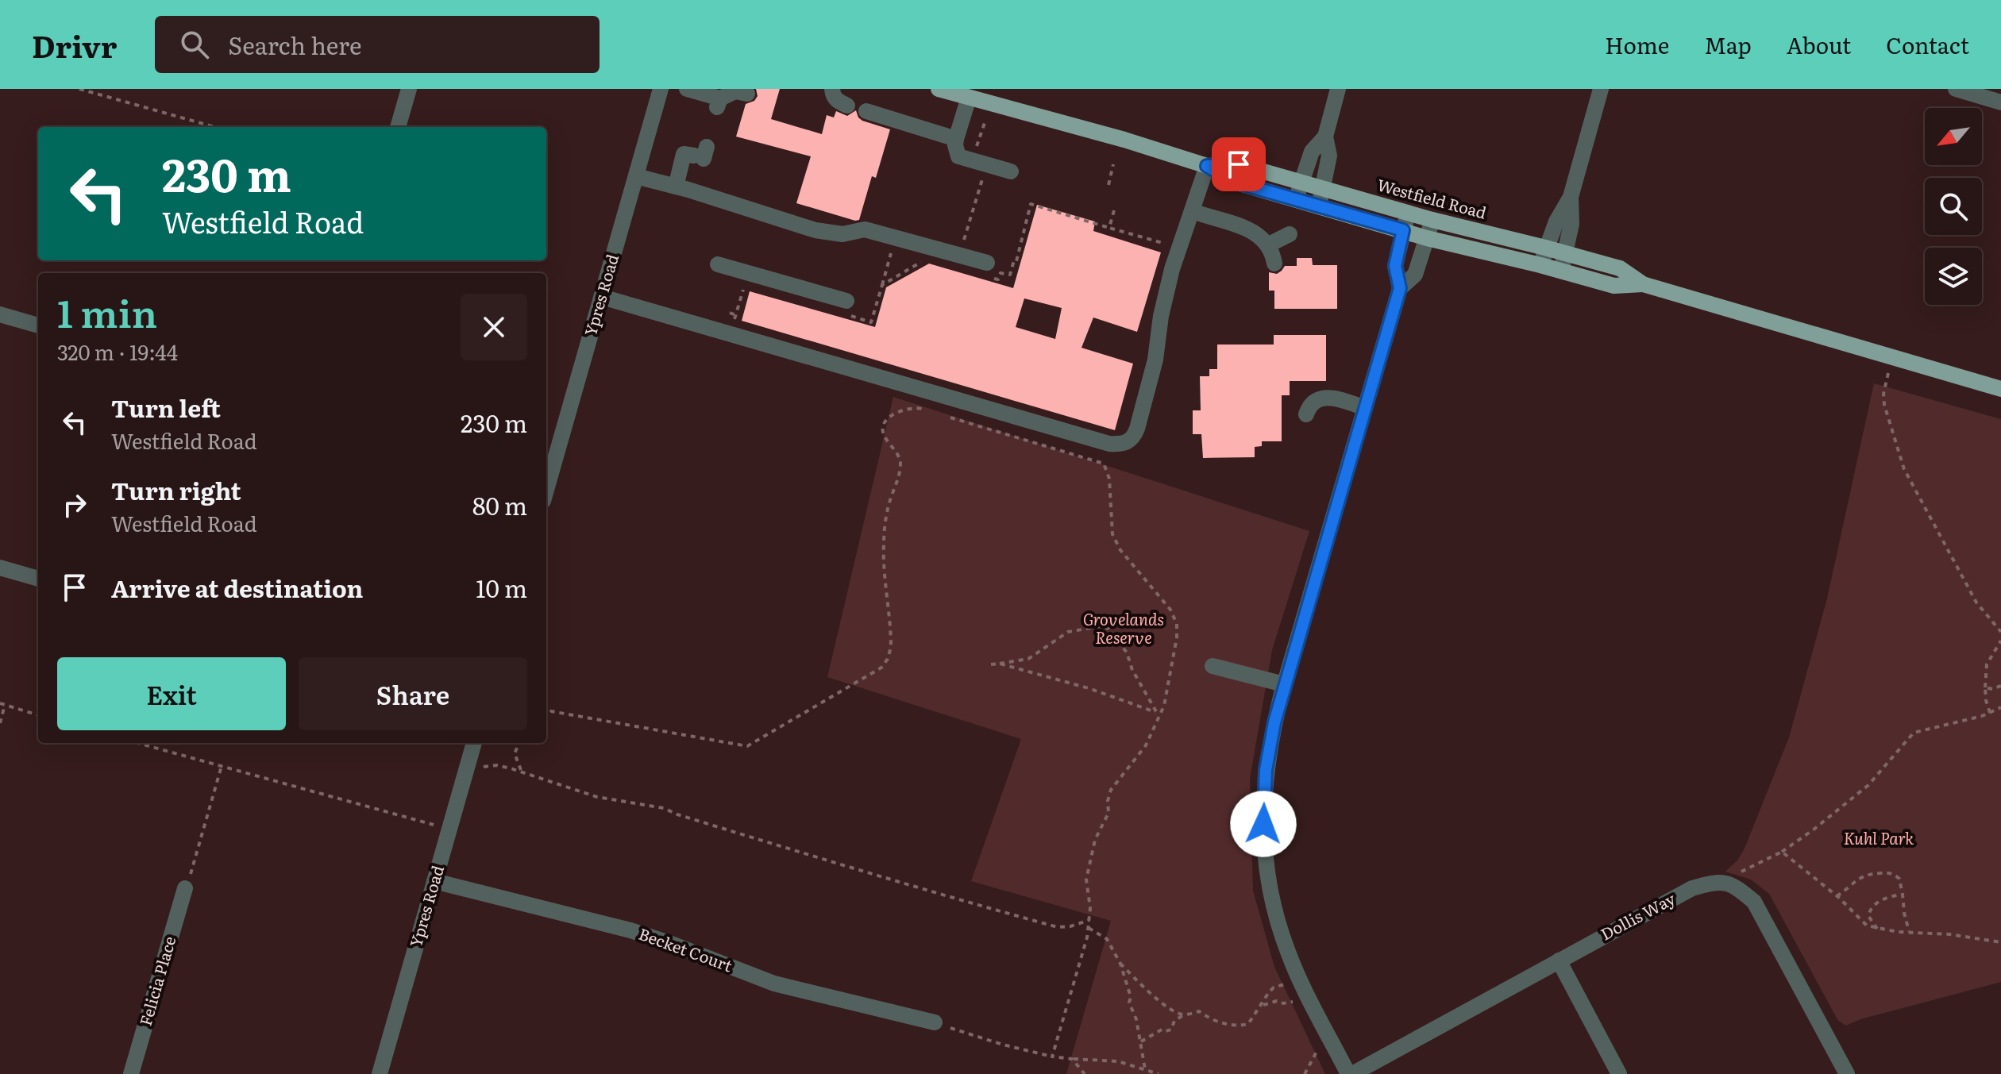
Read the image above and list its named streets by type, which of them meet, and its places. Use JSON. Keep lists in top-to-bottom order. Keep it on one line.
{"streets":{"main road":["Westfield Road"],"street":["Ypres Road","Dollis Way","Becket Court","Felicia Place"]},"crossings":[["Ypres Road","Becket Court"]],"parks":["Grovelands Reserve","Kuhl Park"],"north":"bottom left","page":{"header":"Drivr","search":"Search here","nav":["Home","Map","About","Contact"],"turn":["230 m","Westfield Road"],"heading":["1 min","320 m · 19:44"],"list":[{"name":"Turn left","note":"Westfield Road","value":"230 m"},{"name":"Turn right","note":"Westfield Road","value":"80 m"},{"name":"Arrive at destination","value":"10 m"}],"buttons":["Exit","Share"]}}
